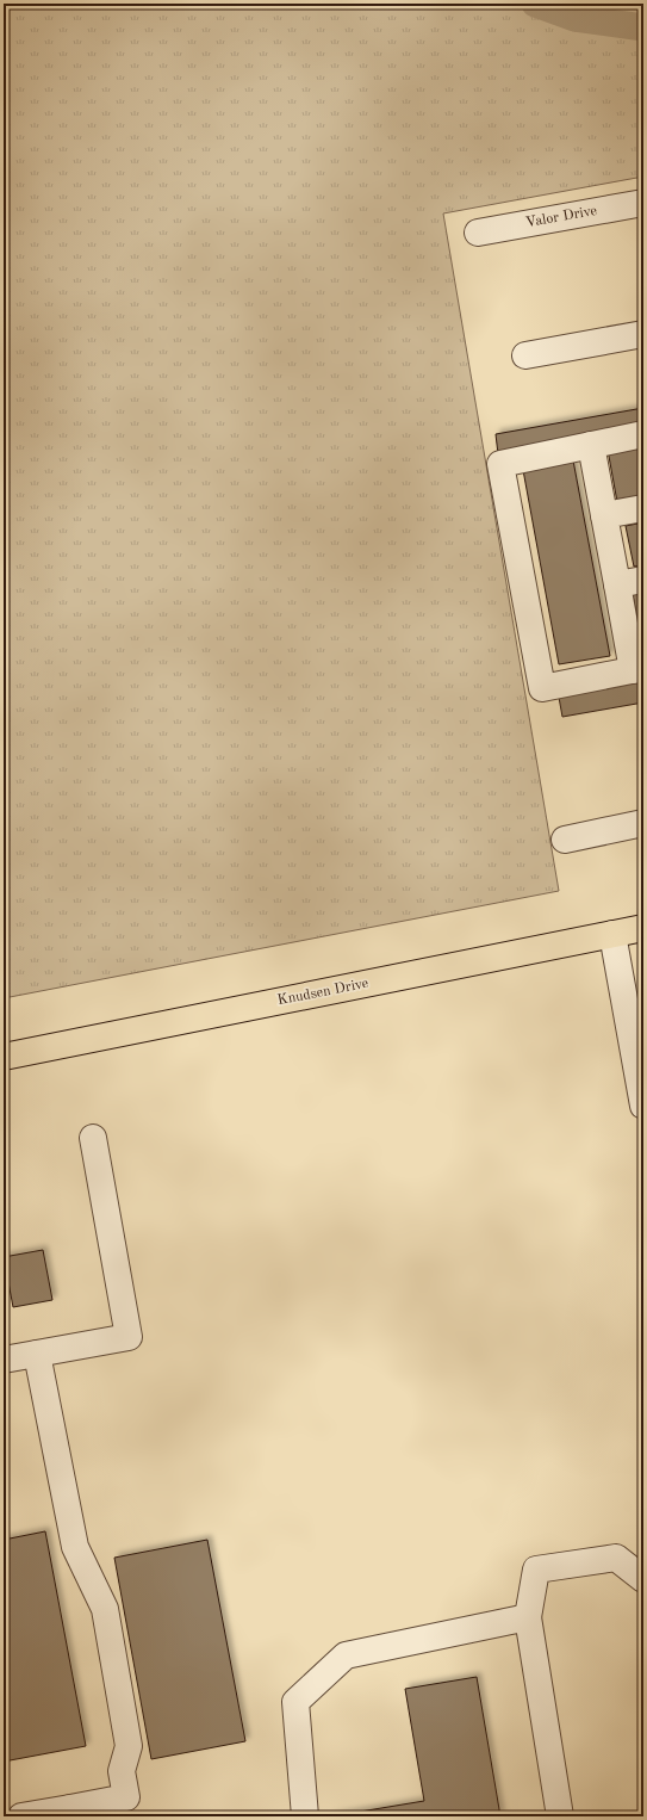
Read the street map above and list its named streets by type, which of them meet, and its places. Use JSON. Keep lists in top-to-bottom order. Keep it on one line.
{"streets":{"main road":["Knudsen Drive"],"street":["Valor Drive"]}}
